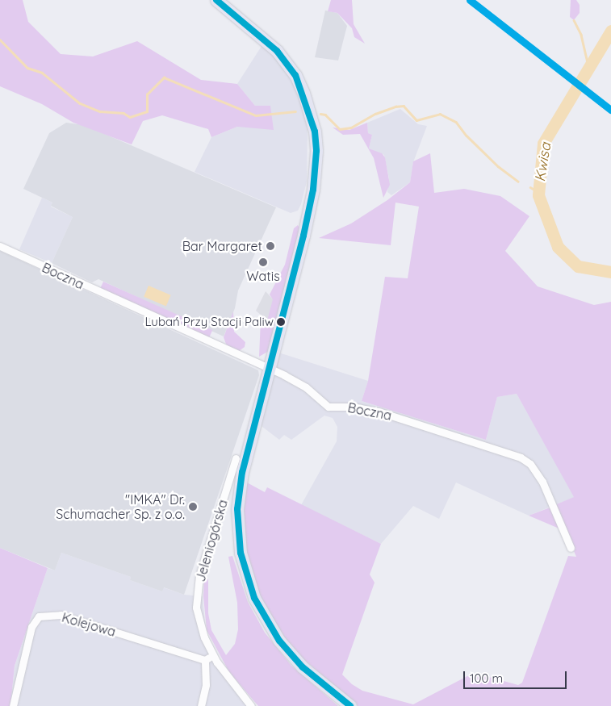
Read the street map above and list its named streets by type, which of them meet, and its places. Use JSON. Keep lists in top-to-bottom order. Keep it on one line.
{"streets":{"main road":["Jeleniogórska"],"street":["Boczna","Kolejowa"]},"crossings":[["Boczna","Jeleniogórska"]],"water":["Kwisa"],"places":["Bar Margaret","Watis","Lubań Przy Stacji Paliw","\"IMKA\" Dr. Schumacher Sp. z o.o."],"scale_bar":"100 m"}
